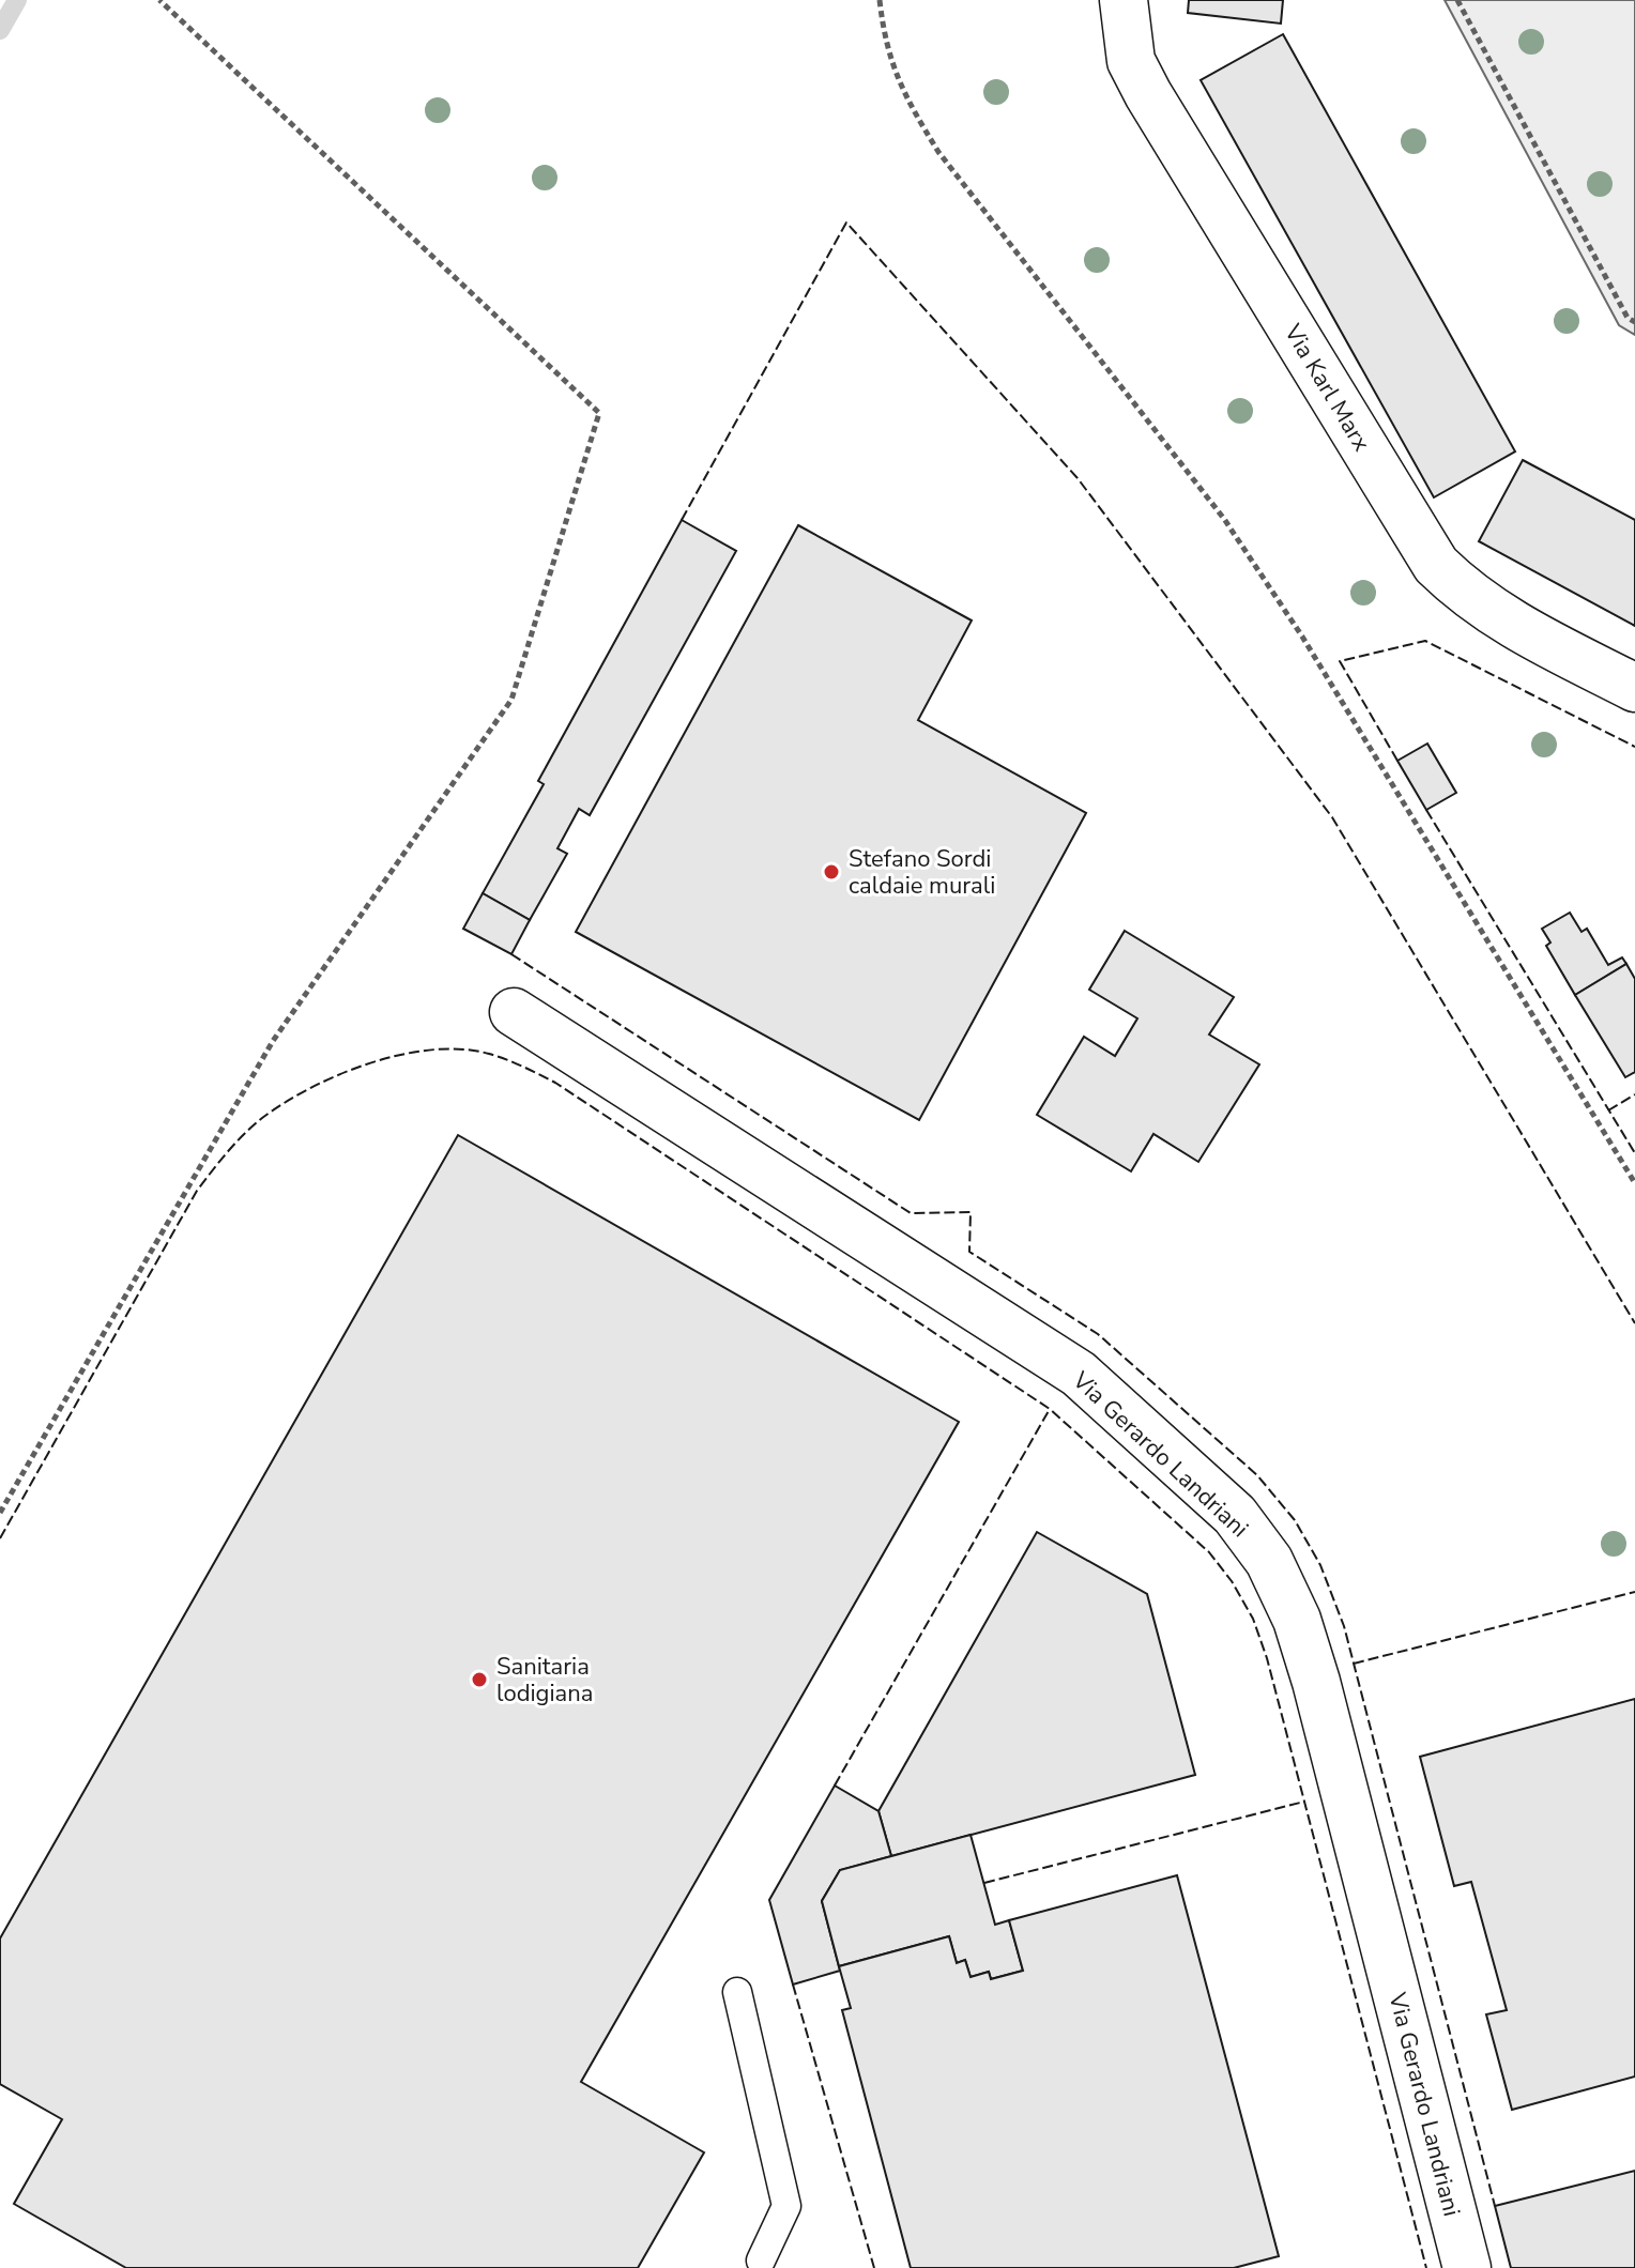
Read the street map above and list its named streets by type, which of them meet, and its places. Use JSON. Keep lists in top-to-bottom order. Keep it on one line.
{"streets":{"street":["Via Karl Marx","Via Gerardo Landriani"]},"places":["Stefano Sordi caldaie murali","Sanitaria lodigiana"]}
